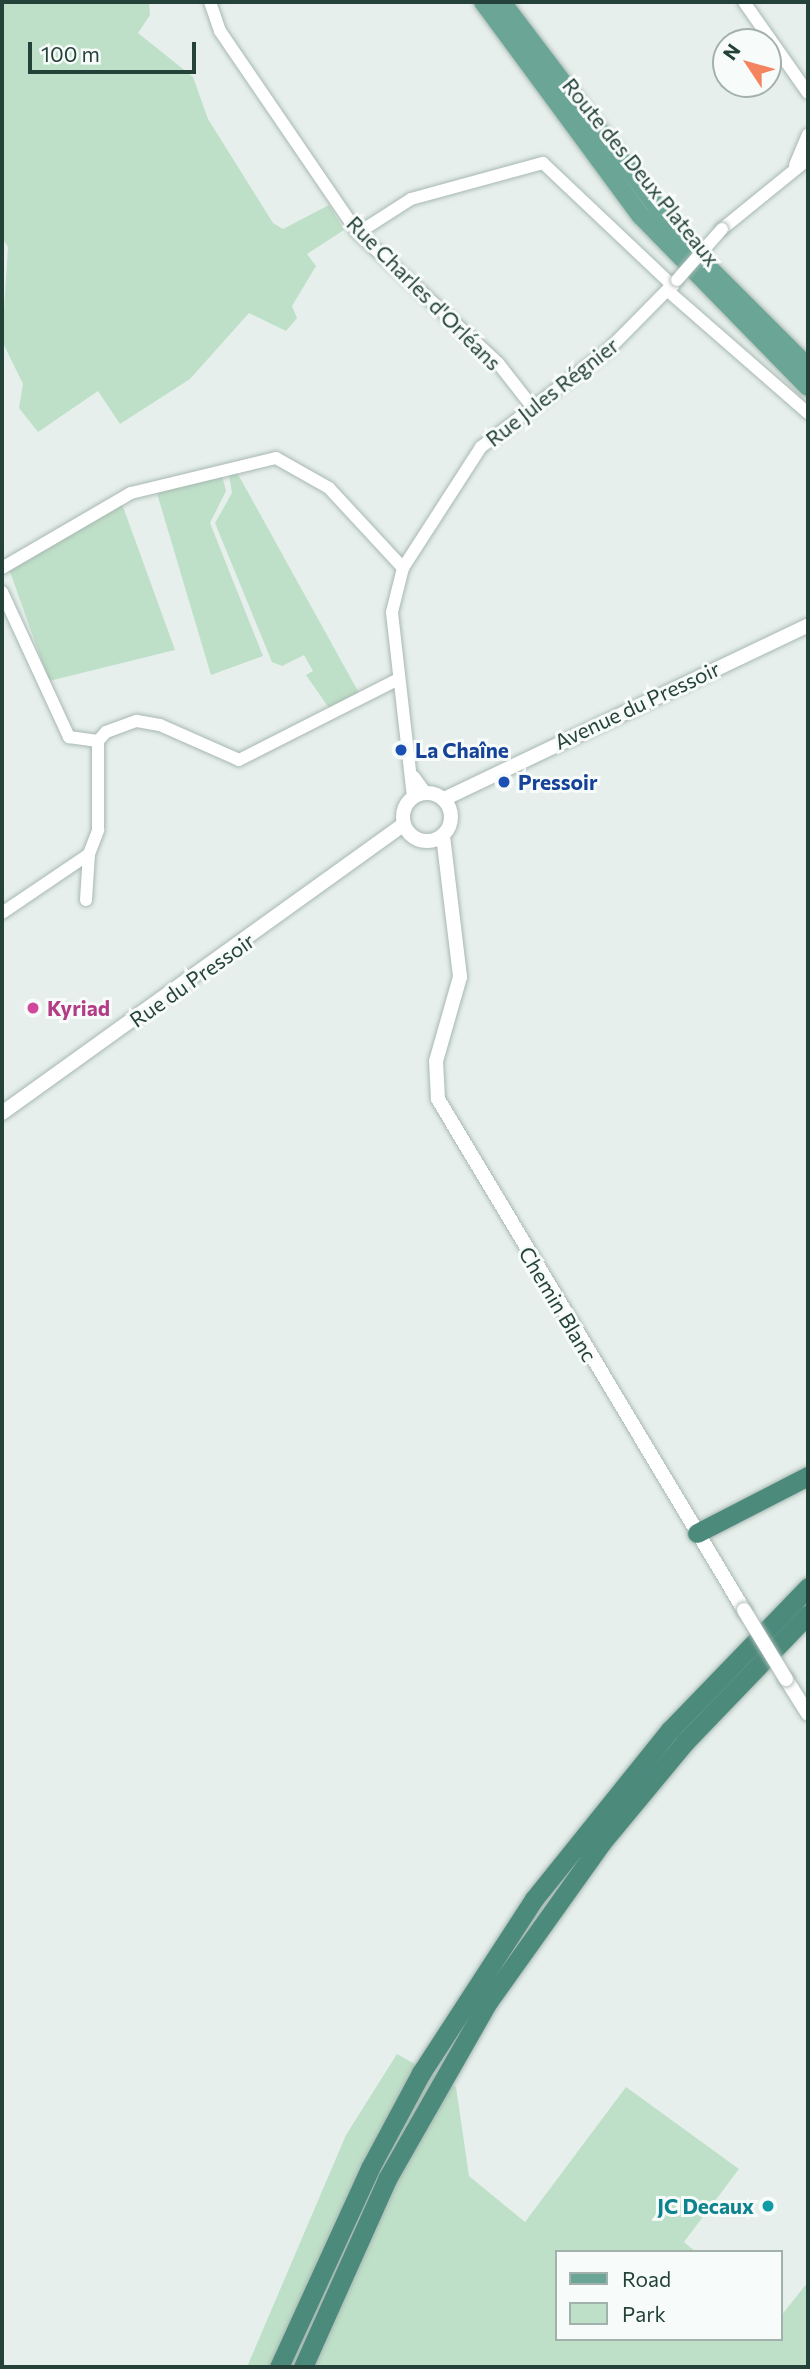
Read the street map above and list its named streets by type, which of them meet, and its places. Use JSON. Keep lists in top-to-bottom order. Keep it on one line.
{"streets":{"main road":["Route des Deux Plateaux"],"street":["Rue Charles d'Orléans","Rue Jules Régnier","Avenue du Pressoir","Rue du Pressoir","Chemin Blanc"]},"crossings":[["Rue Charles d'Orléans","Rue Jules Régnier"],["Rue Jules Régnier","Avenue du Pressoir"],["Rue Jules Régnier","Rue du Pressoir"],["Rue Jules Régnier","Chemin Blanc"],["Avenue du Pressoir","Rue du Pressoir"],["Avenue du Pressoir","Chemin Blanc"],["Rue du Pressoir","Chemin Blanc"]],"places":["La Chaîne","Pressoir","Kyriad","JC Decaux"],"legend":["Road","Park"],"scale_bar":"100 m","north":"top left"}
